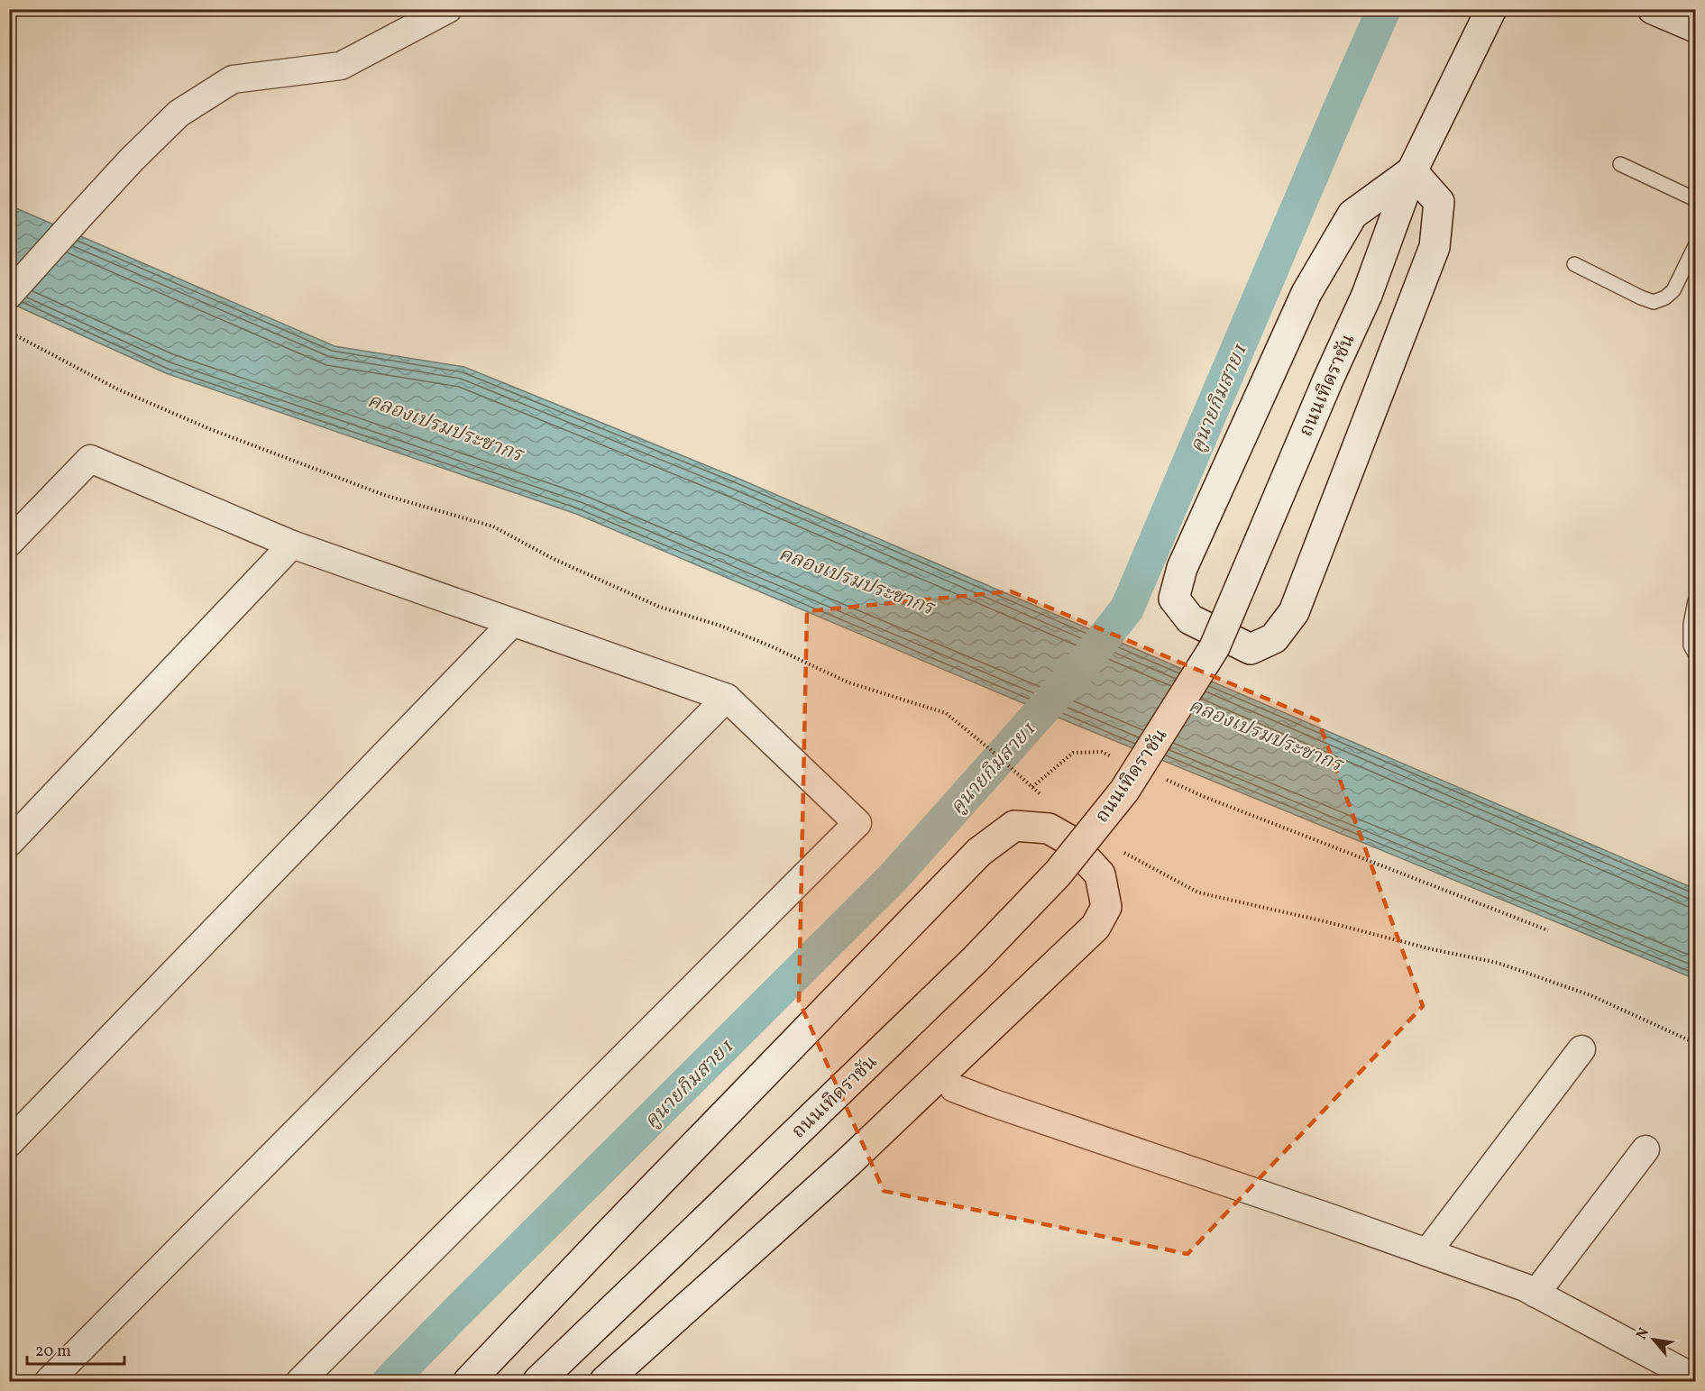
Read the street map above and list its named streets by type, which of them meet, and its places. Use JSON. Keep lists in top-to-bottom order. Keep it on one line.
{"streets":{"street":["ถนนเทิดราชัน"]},"water":["คูนายกิมสาย 1","คลองเปรมประชากร"],"scale_bar":"20 m","north":"top left"}
